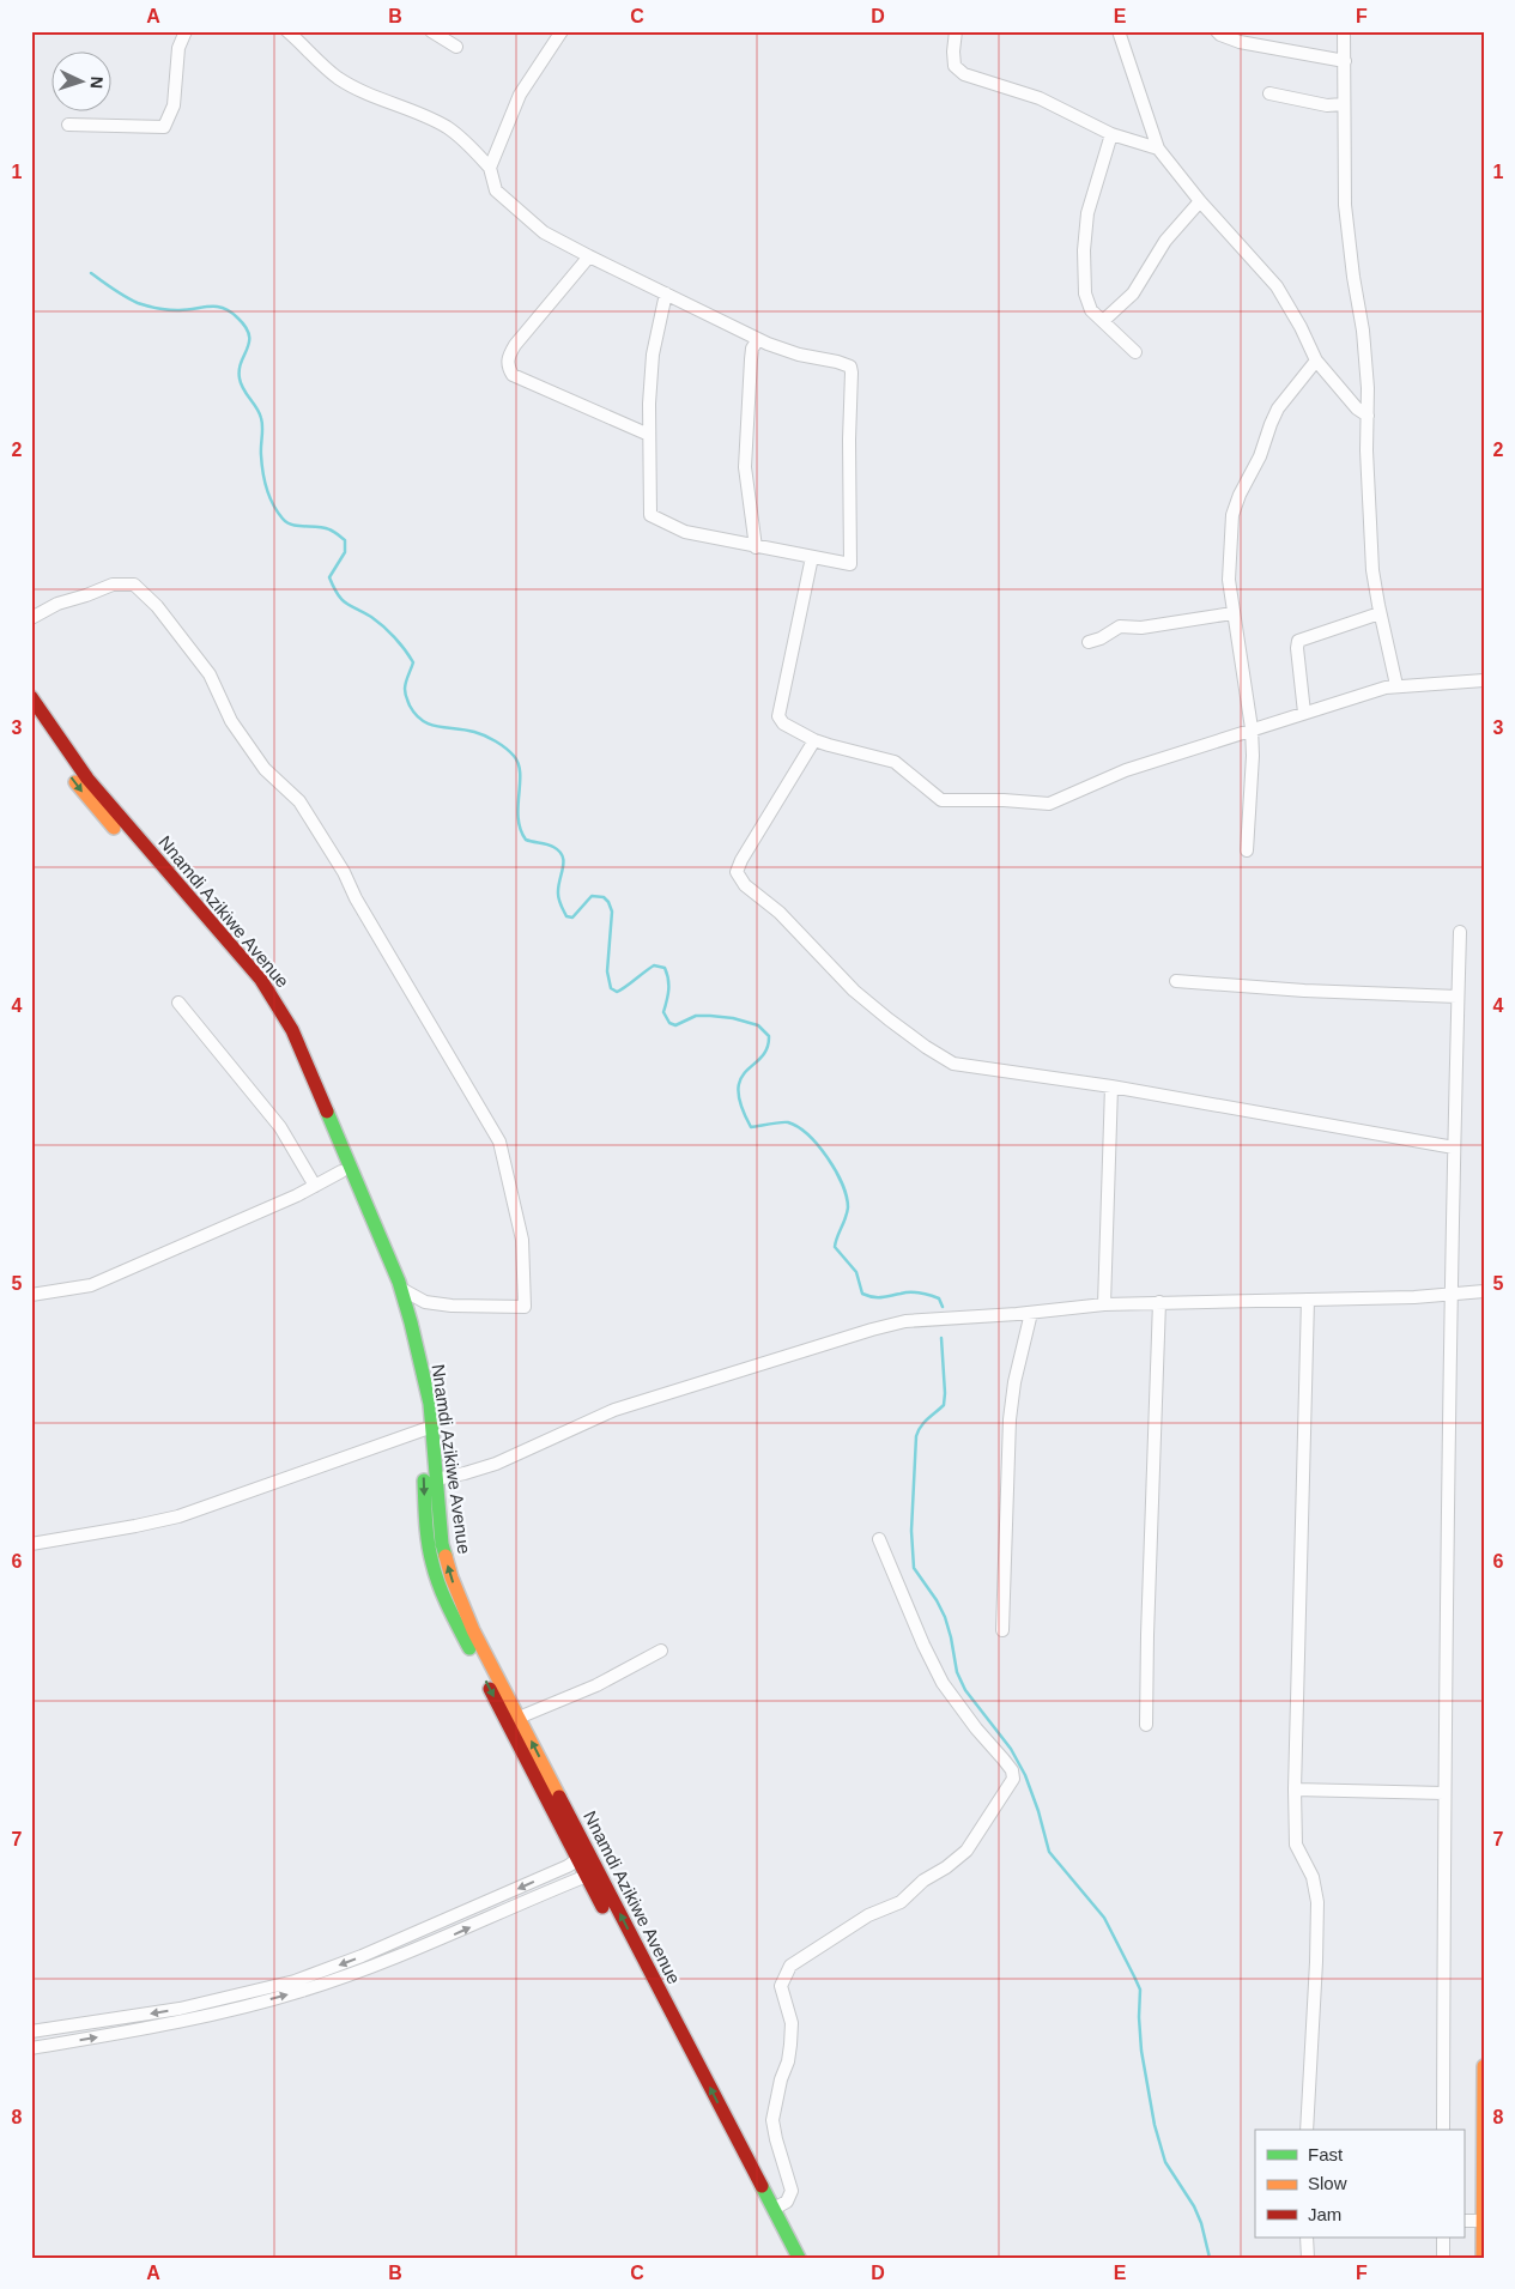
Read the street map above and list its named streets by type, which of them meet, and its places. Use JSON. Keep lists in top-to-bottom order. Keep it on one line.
{"streets":{"main road":["Nnamdi Azikiwe Avenue"]},"legend":["Fast","Slow","Jam"],"north":"right","grid":{"columns":["A","B","C","D","E","F"],"rows":["1","2","3","4","5","6","7","8"]}}
